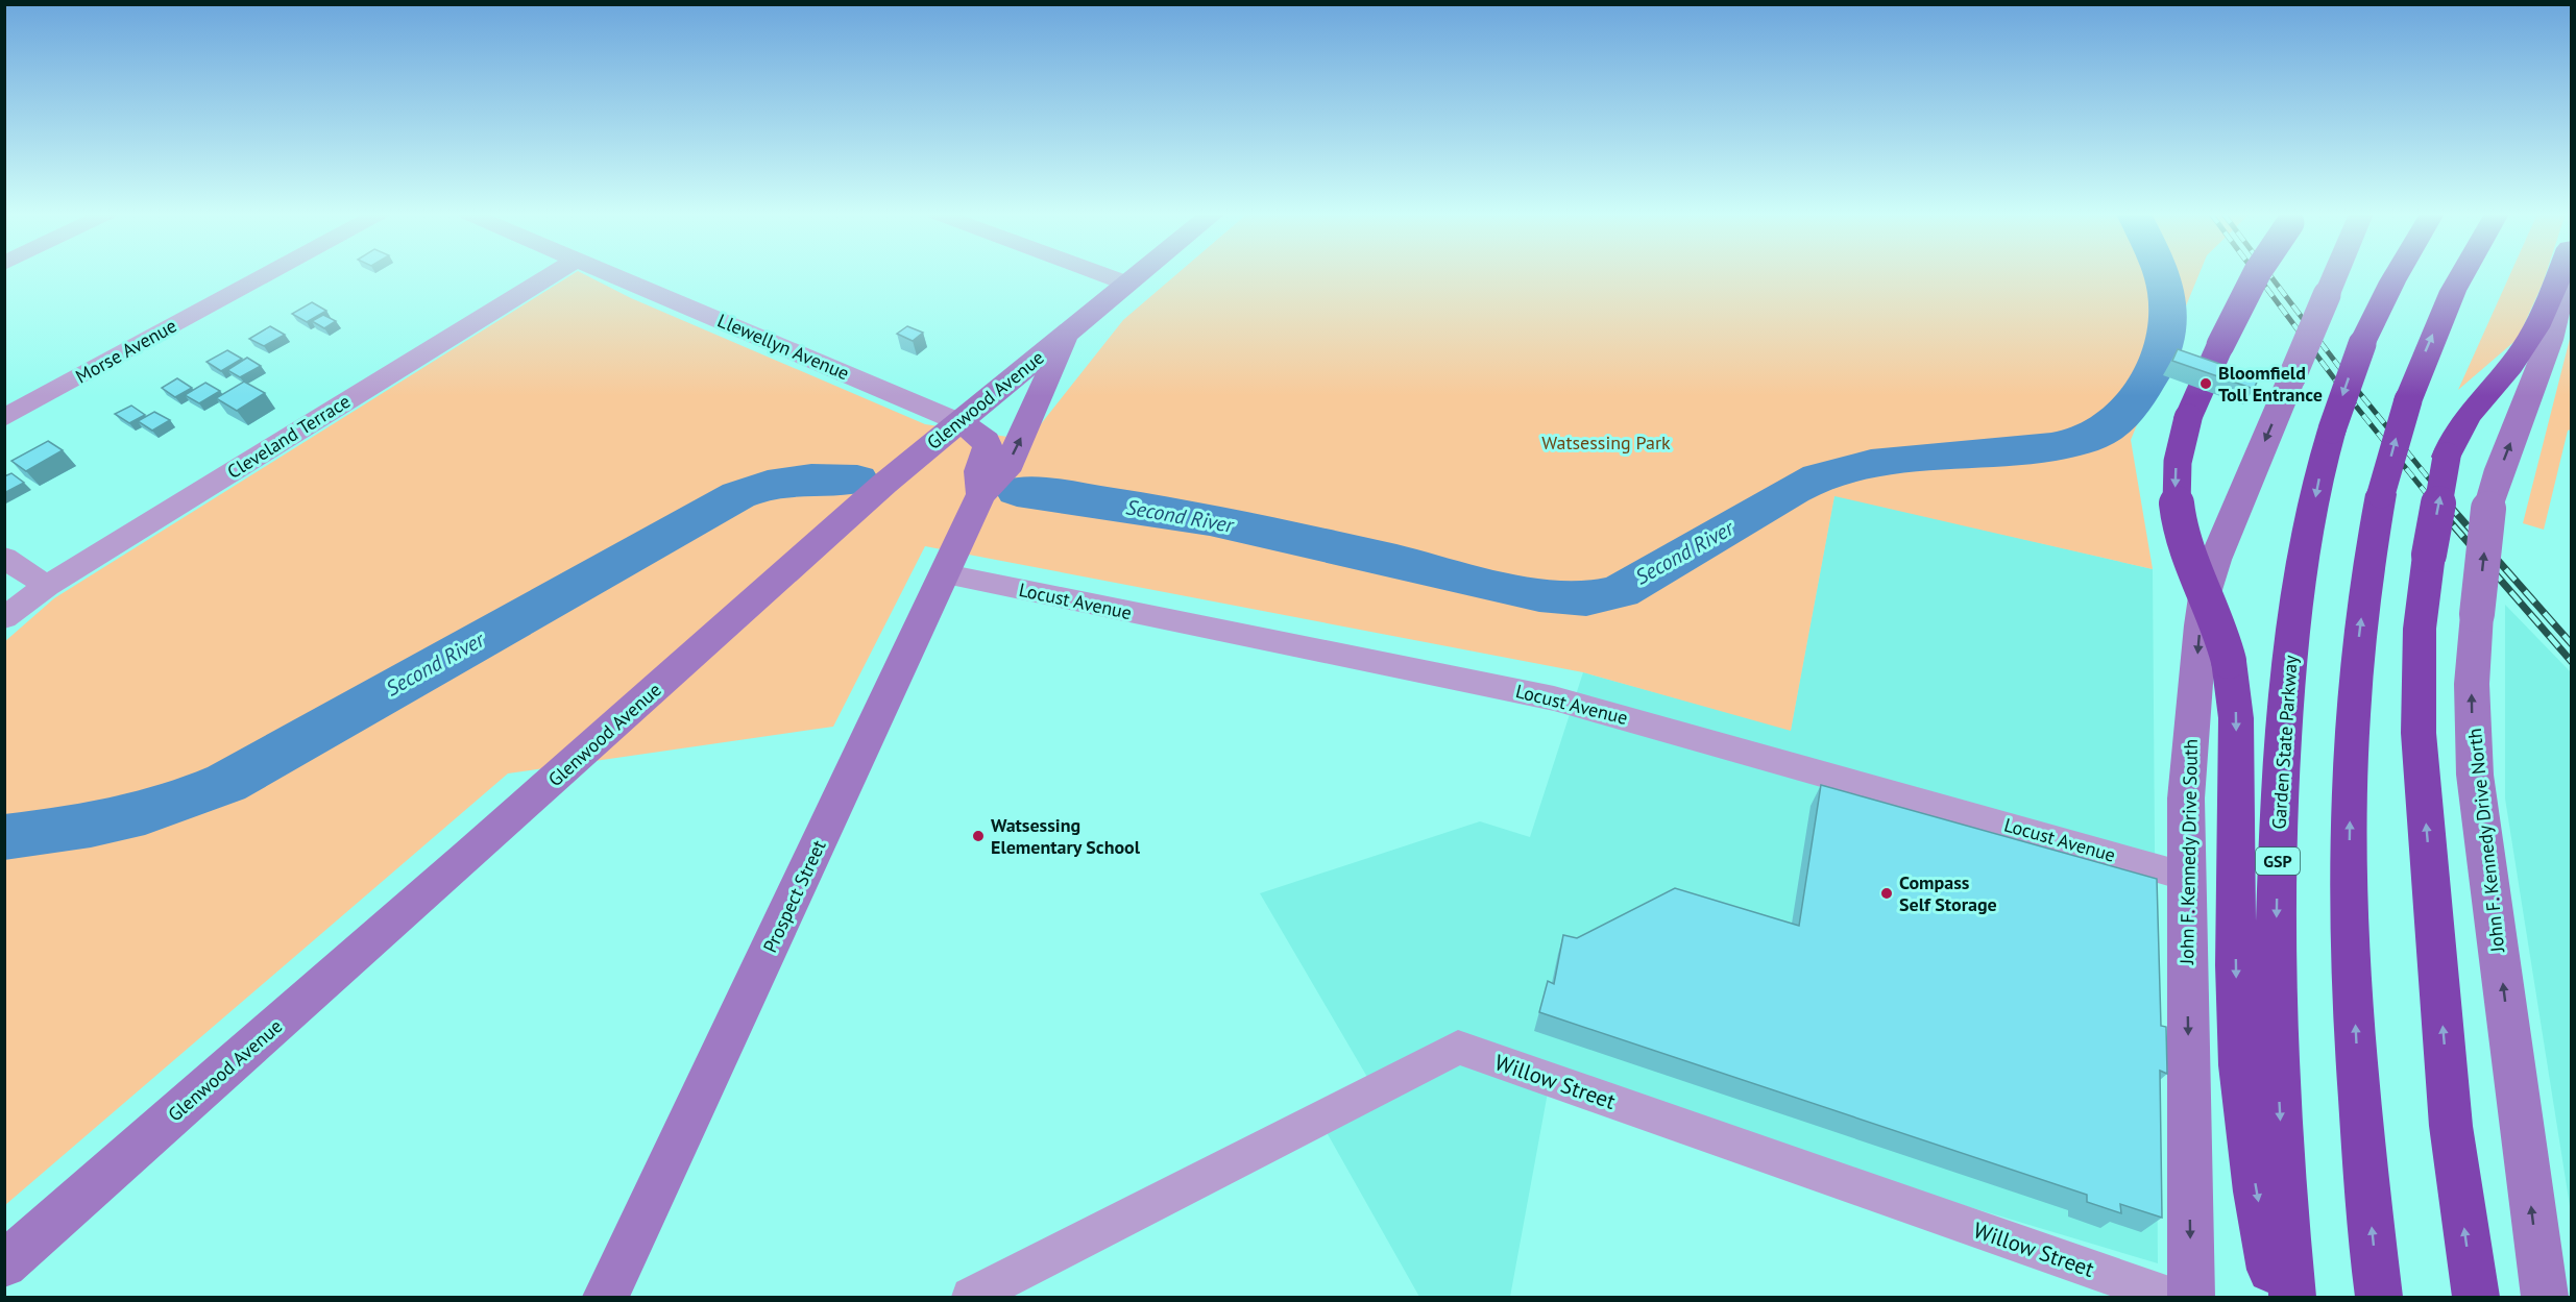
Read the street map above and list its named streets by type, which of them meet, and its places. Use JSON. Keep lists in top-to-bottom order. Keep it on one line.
{"streets":{"highway":["Garden State Parkway","GSP"],"main road":["Glenwood Avenue","John F. Kennedy Drive North","John F. Kennedy Drive South","Prospect Street"],"street":["Llewellyn Avenue","Morse Avenue","Cleveland Terrace","Locust Avenue","Willow Street"]},"crossings":[["Llewellyn Avenue","Glenwood Avenue"],["Llewellyn Avenue","Prospect Street"],["Glenwood Avenue","Prospect Street"],["Locust Avenue","John F. Kennedy Drive South"],["Locust Avenue","Prospect Street"]],"one_way":["John F. Kennedy Drive North","John F. Kennedy Drive South"],"water":["Second River"],"parks":["Watsessing Park"],"places":["Bloomfield Toll Entrance","Watsessing Elementary School","Compass Self Storage"]}
